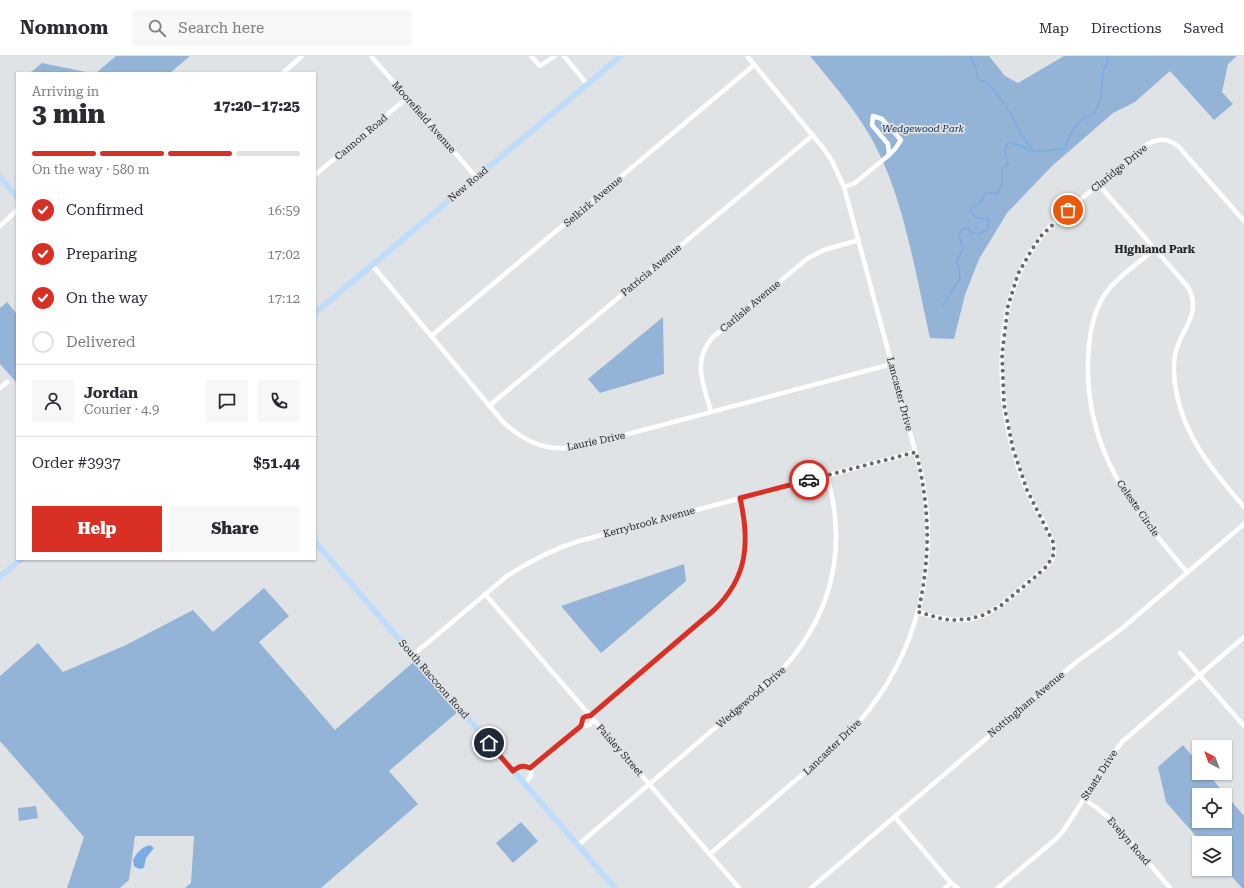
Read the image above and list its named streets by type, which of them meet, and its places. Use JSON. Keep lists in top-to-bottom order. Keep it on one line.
{"streets":{"street":["Moorefield Avenue","Cannon Road","Claridge Drive","New Road","Selkirk Avenue","Patricia Avenue","Carlisle Avenue","Lancaster Drive","Laurie Drive","Celeste Circle","Kerrybrook Avenue","South Raccoon Road","Wedgewood Drive","Nottingham Avenue","Paisley Street","Staatz Drive","Evelyn Road"]},"crossings":[["Moorefield Avenue","Cannon Road"],["Moorefield Avenue","New Road"],["Claridge Drive","Lancaster Drive"],["New Road","Laurie Drive"],["Selkirk Avenue","Lancaster Drive"],["Selkirk Avenue","Laurie Drive"],["Patricia Avenue","Lancaster Drive"],["Patricia Avenue","Laurie Drive"],["Carlisle Avenue","Lancaster Drive"],["Carlisle Avenue","Laurie Drive"],["Lancaster Drive","Laurie Drive"],["Lancaster Drive","Kerrybrook Avenue"],["Lancaster Drive","Paisley Street"],["Celeste Circle","Nottingham Avenue"],["Kerrybrook Avenue","South Raccoon Road"],["Kerrybrook Avenue","Wedgewood Drive"],["Kerrybrook Avenue","Paisley Street"],["South Raccoon Road","Wedgewood Drive"],["Wedgewood Drive","Paisley Street"],["Staatz Drive","Evelyn Road"]],"districts":["Highland Park"],"parks":["Wedgewood Park"],"north":"top left","page":{"header":"Nomnom","search":"Search here","nav":["Map","Directions","Saved"],"heading":["3 min","Arriving in","17:20–17:25"],"panel":["Jordan","Courier · 4.9","Order #3937","$51.44"],"bar":"On the way · 580 m","list":[["Confirmed","16:59"],["Preparing","17:02"],["On the way","17:12"],"Delivered"],"buttons":["Help","Share"]}}
